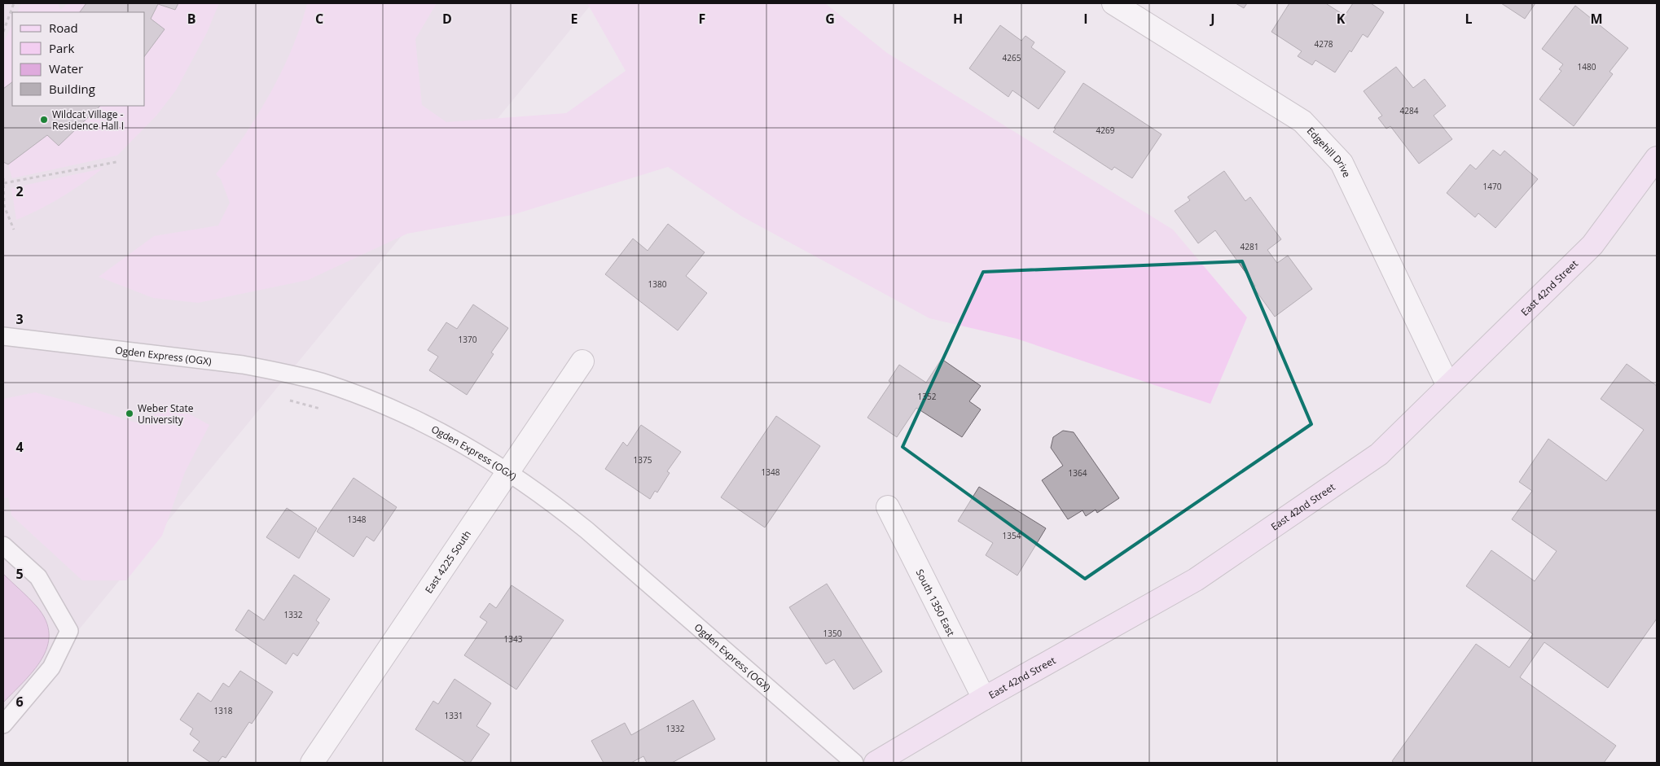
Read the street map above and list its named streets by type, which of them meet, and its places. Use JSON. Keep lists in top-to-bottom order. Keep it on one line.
{"streets":{"street":["Edgehill Drive","East 42nd Street","East 4225 South","South 1350 East"],"lane":["Ogden Express (OGX)"]},"crossings":[["Edgehill Drive","East 42nd Street"],["East 42nd Street","South 1350 East"],["Ogden Express (OGX)","East 4225 South"]],"places":["Wildcat Village - Residence Hall I","Weber State University"],"house_numbers":["4278","4265","1480","4284","4269","1470","4281","1380","1370","1352","1375","1348","1364","1348","1354","1332","1350","1343","1318","1331","1332"],"legend":["Road","Park","Water","Building"],"grid":{"columns":["B","C","D","E","F","G","H","I","J","K","L","M"],"rows":["2","3","4","5","6"]}}
